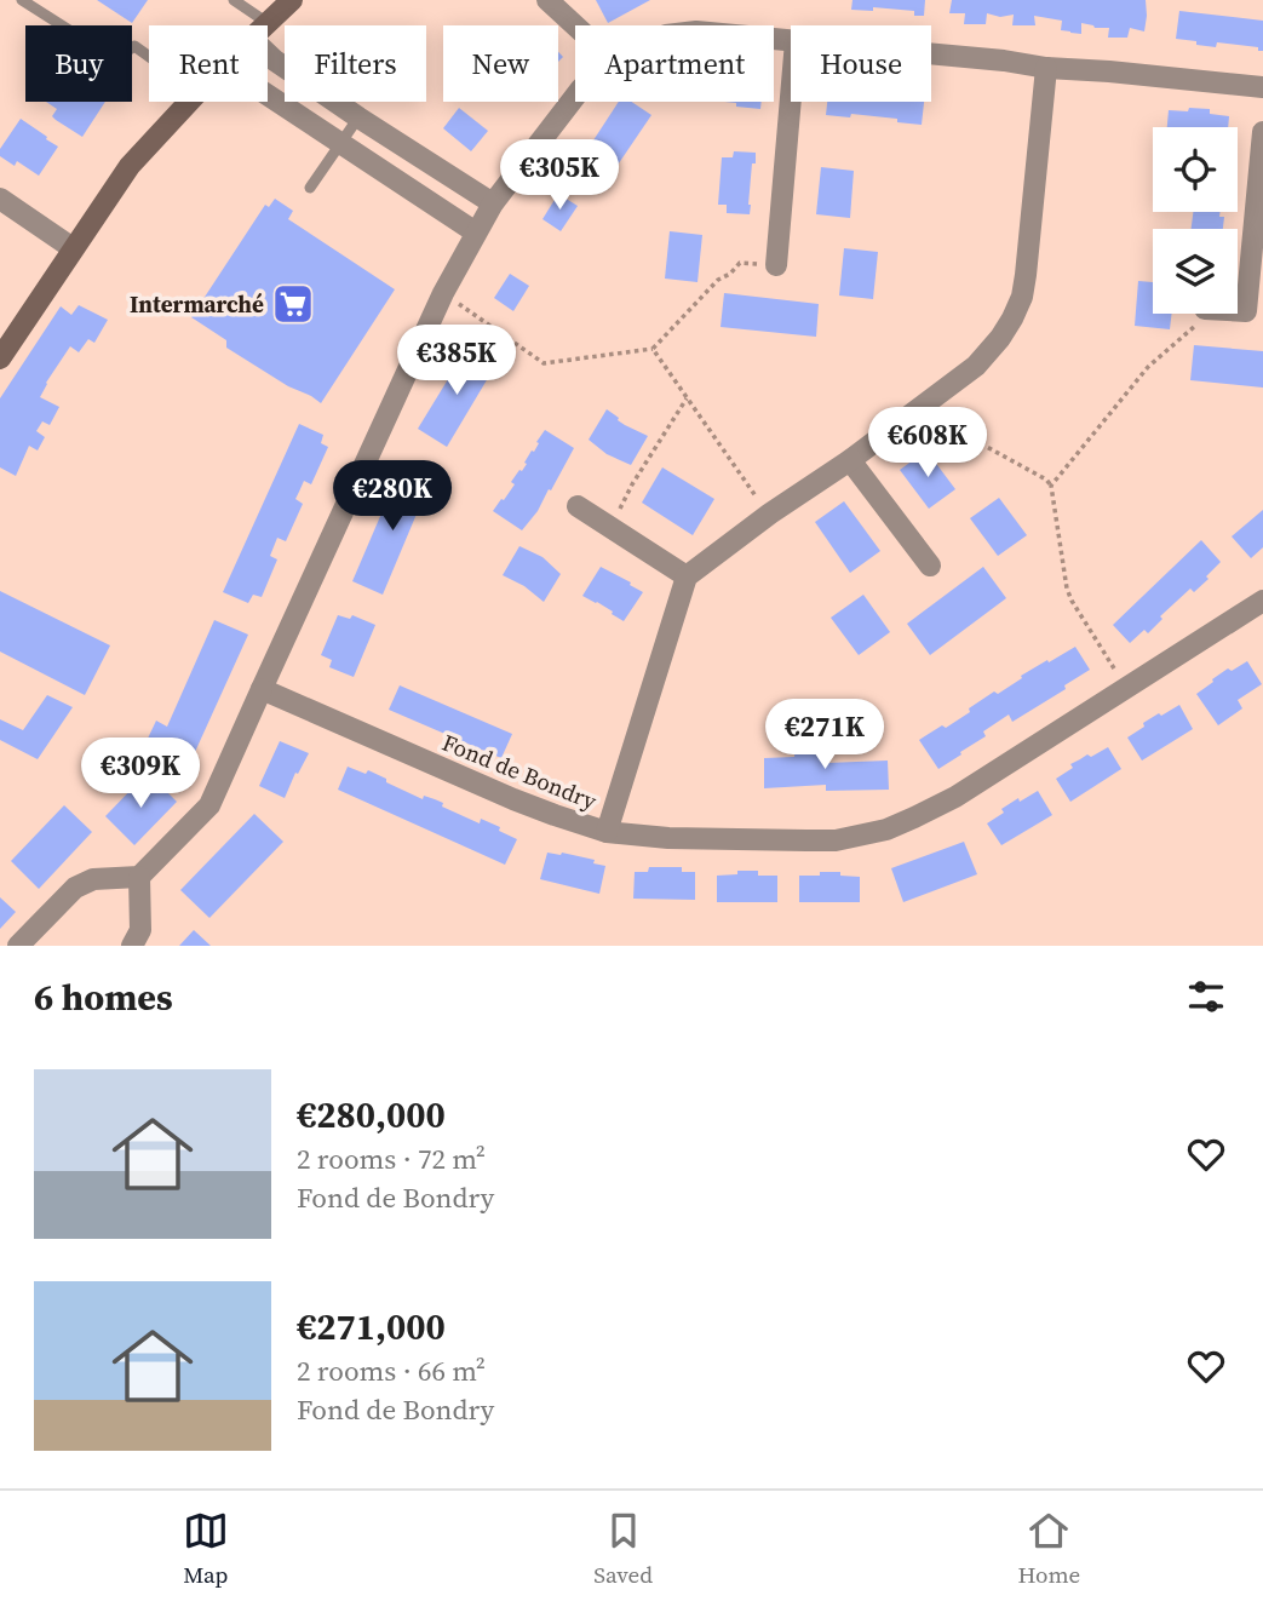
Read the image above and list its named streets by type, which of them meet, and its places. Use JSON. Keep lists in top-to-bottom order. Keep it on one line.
{"streets":{"street":["Fond de Bondry"]},"places":{"supermarket":["Intermarché"]},"page":{"chip":["Buy","Rent","Filters","New","Apartment","House"],"price":["€305K","€385K","€608K","€280K","€271K","€309K"],"heading":"6 homes","list":[{"name":"€280,000","note":"2 rooms · 72 m² · Fond de Bondry"},{"name":"€271,000","note":"2 rooms · 66 m² · Fond de Bondry"}],"tabs":["Map","Saved","Home"]}}
